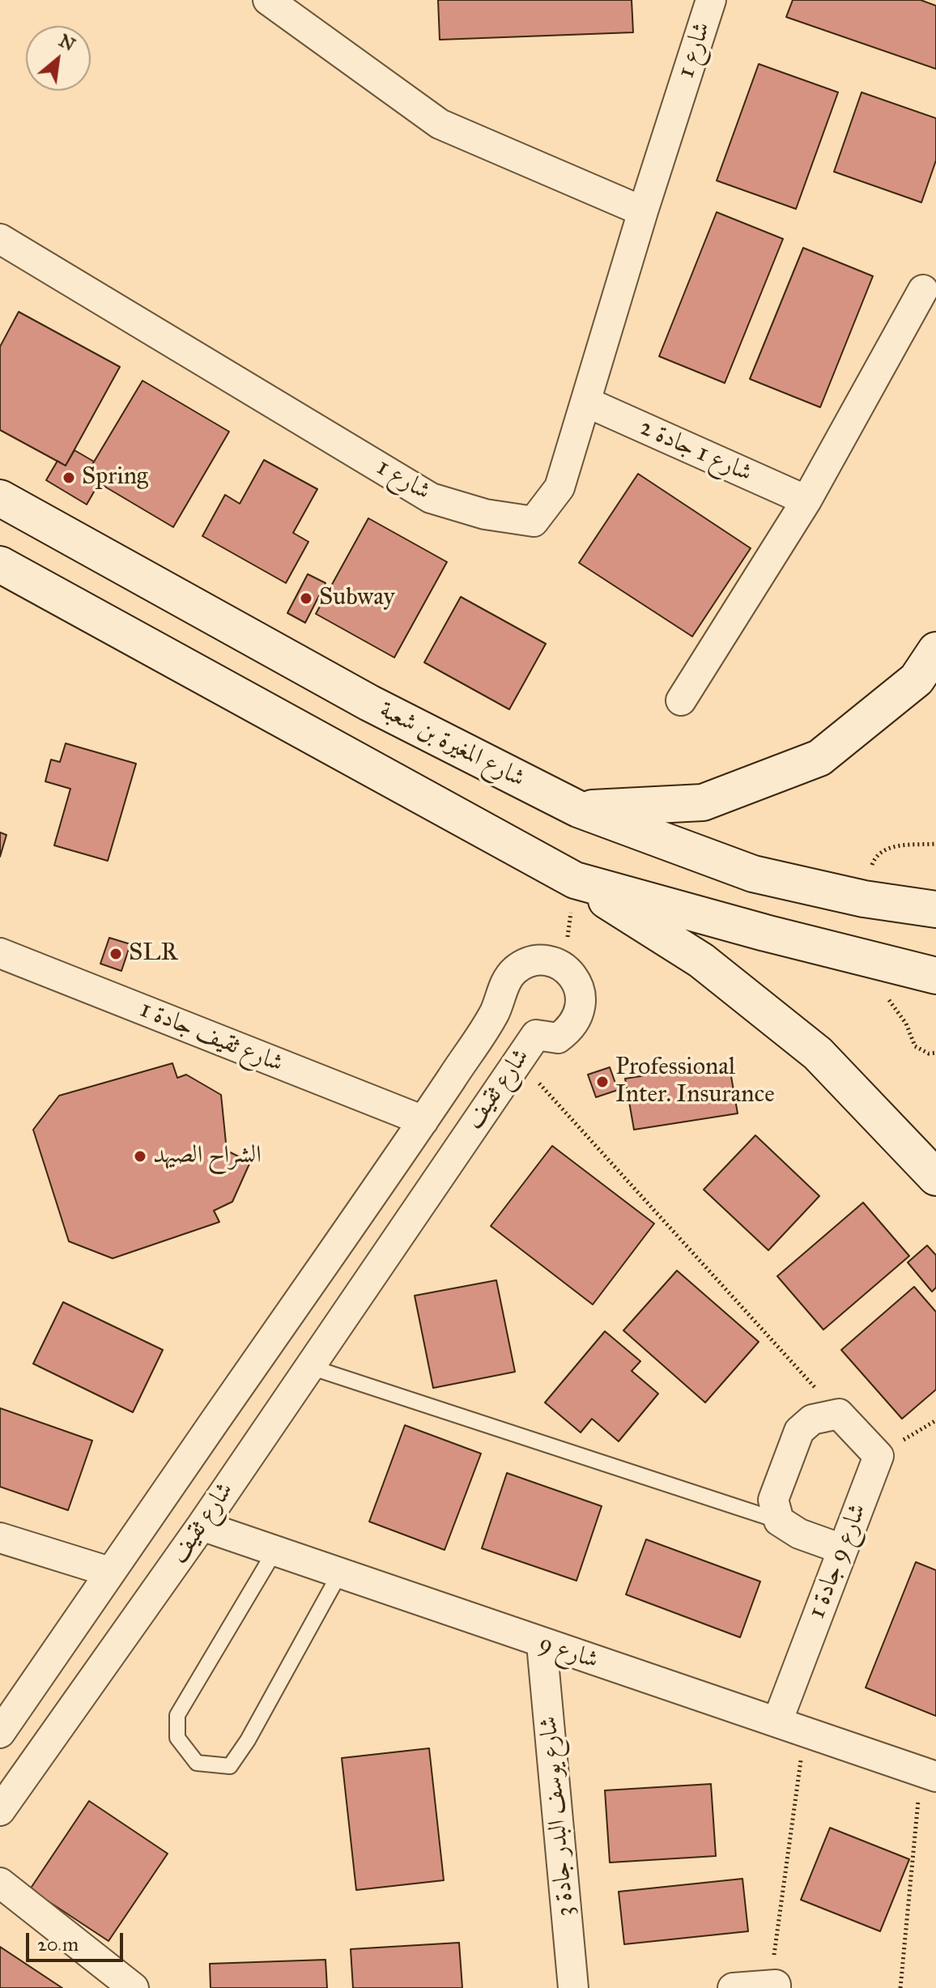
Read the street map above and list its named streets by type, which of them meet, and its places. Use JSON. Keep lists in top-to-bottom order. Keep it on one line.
{"streets":{"main road":["شارع المغيرة بن شعبة"],"street":["شارع 1","شارع 1 جادة 2","شارع ثقيف جادة 1","شارع ثقيف","شارع 9 جادة 1","شارع 9","شارع يوسف البدر جادة 3"]},"crossings":[["شارع 1","شارع 1 جادة 2"],["شارع ثقيف جادة 1","شارع ثقيف"],["شارع ثقيف","شارع 9"],["شارع 9 جادة 1","شارع 9"],["شارع 9","شارع يوسف البدر جادة 3"]],"places":["Spring","Subway","SLR","Professional Inter. Insurance","الشراح الصيهد"],"scale_bar":"20 m","north":"top right"}
